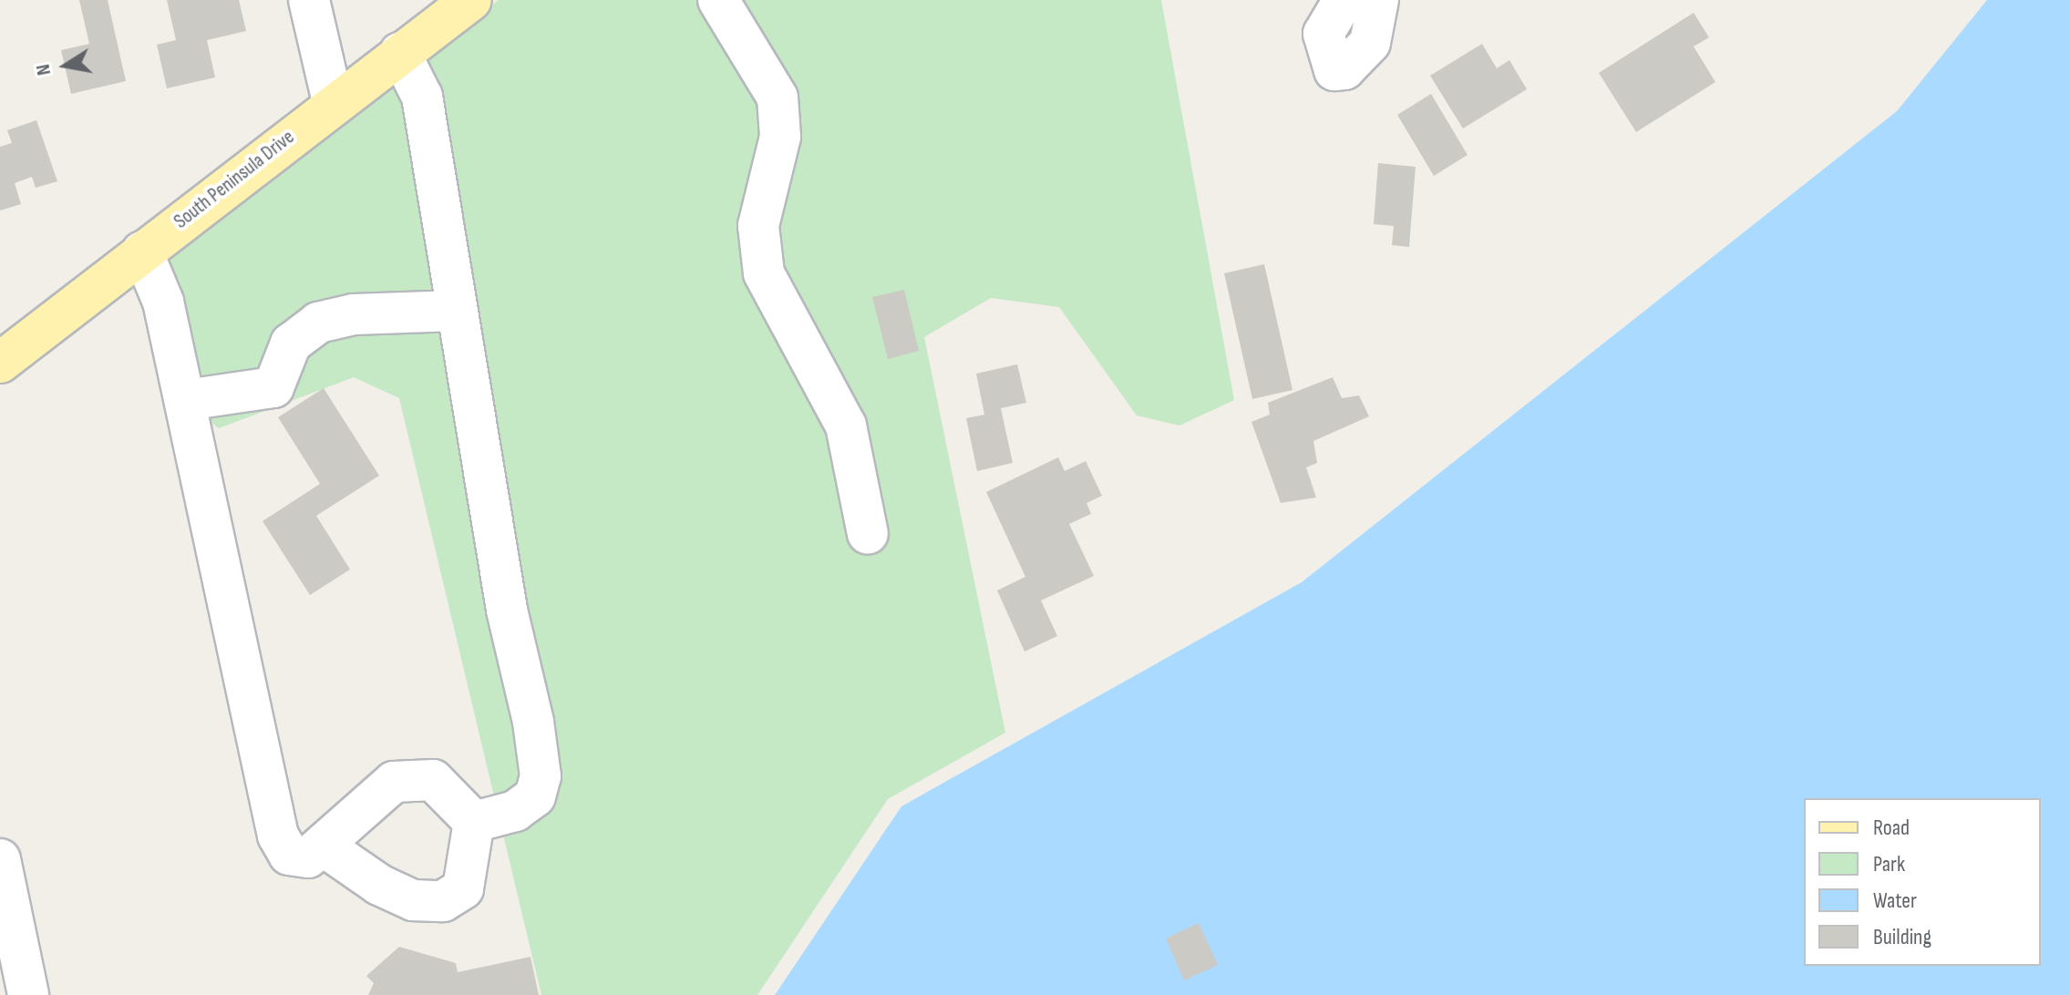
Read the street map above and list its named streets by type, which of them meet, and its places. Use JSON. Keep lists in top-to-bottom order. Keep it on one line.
{"streets":{"main road":["South Peninsula Drive"]},"legend":["Road","Park","Water","Building"],"north":"left"}
